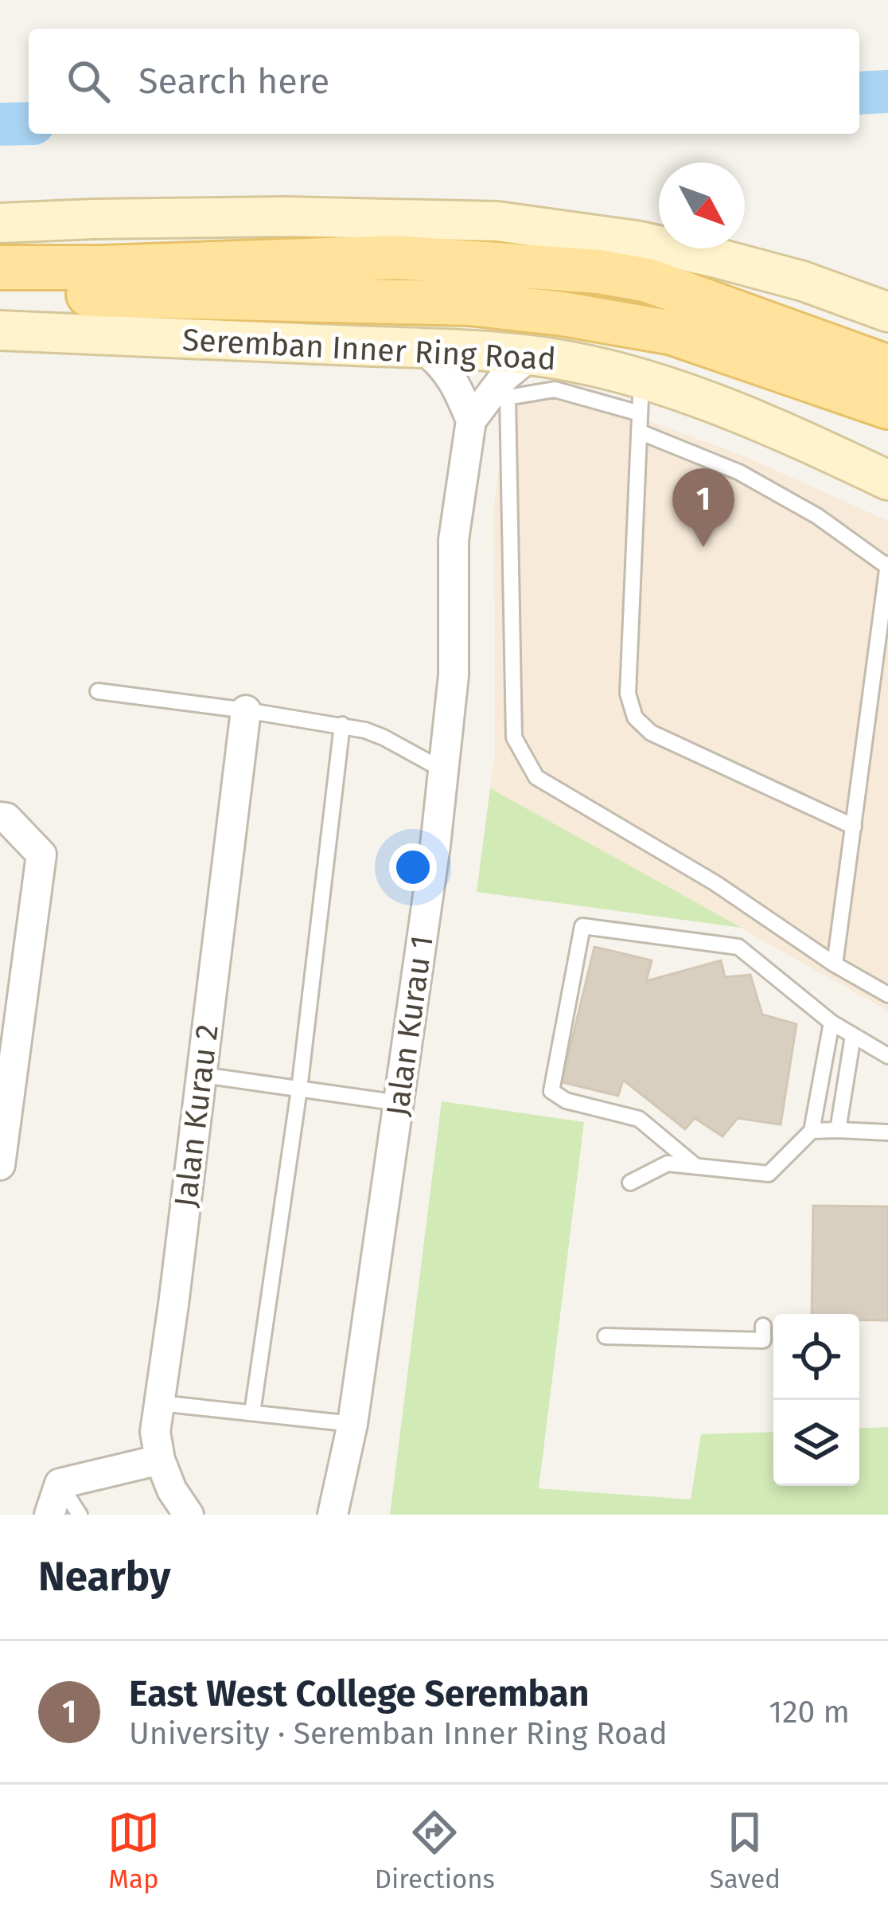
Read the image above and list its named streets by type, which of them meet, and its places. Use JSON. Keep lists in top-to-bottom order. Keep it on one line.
{"streets":{"main road":["Seremban Inner Ring Road"],"street":["Jalan Kurau 1","Jalan Kurau 2"]},"crossings":[["Seremban Inner Ring Road","Jalan Kurau 1"]],"north":"bottom right","page":{"search":"Search here","pins":"1","heading":"Nearby","list":[{"mark":"1","name":"East West College Seremban","note":"University · Seremban Inner Ring Road","value":"120 m"}],"nav":["Map","Directions","Saved"]}}
